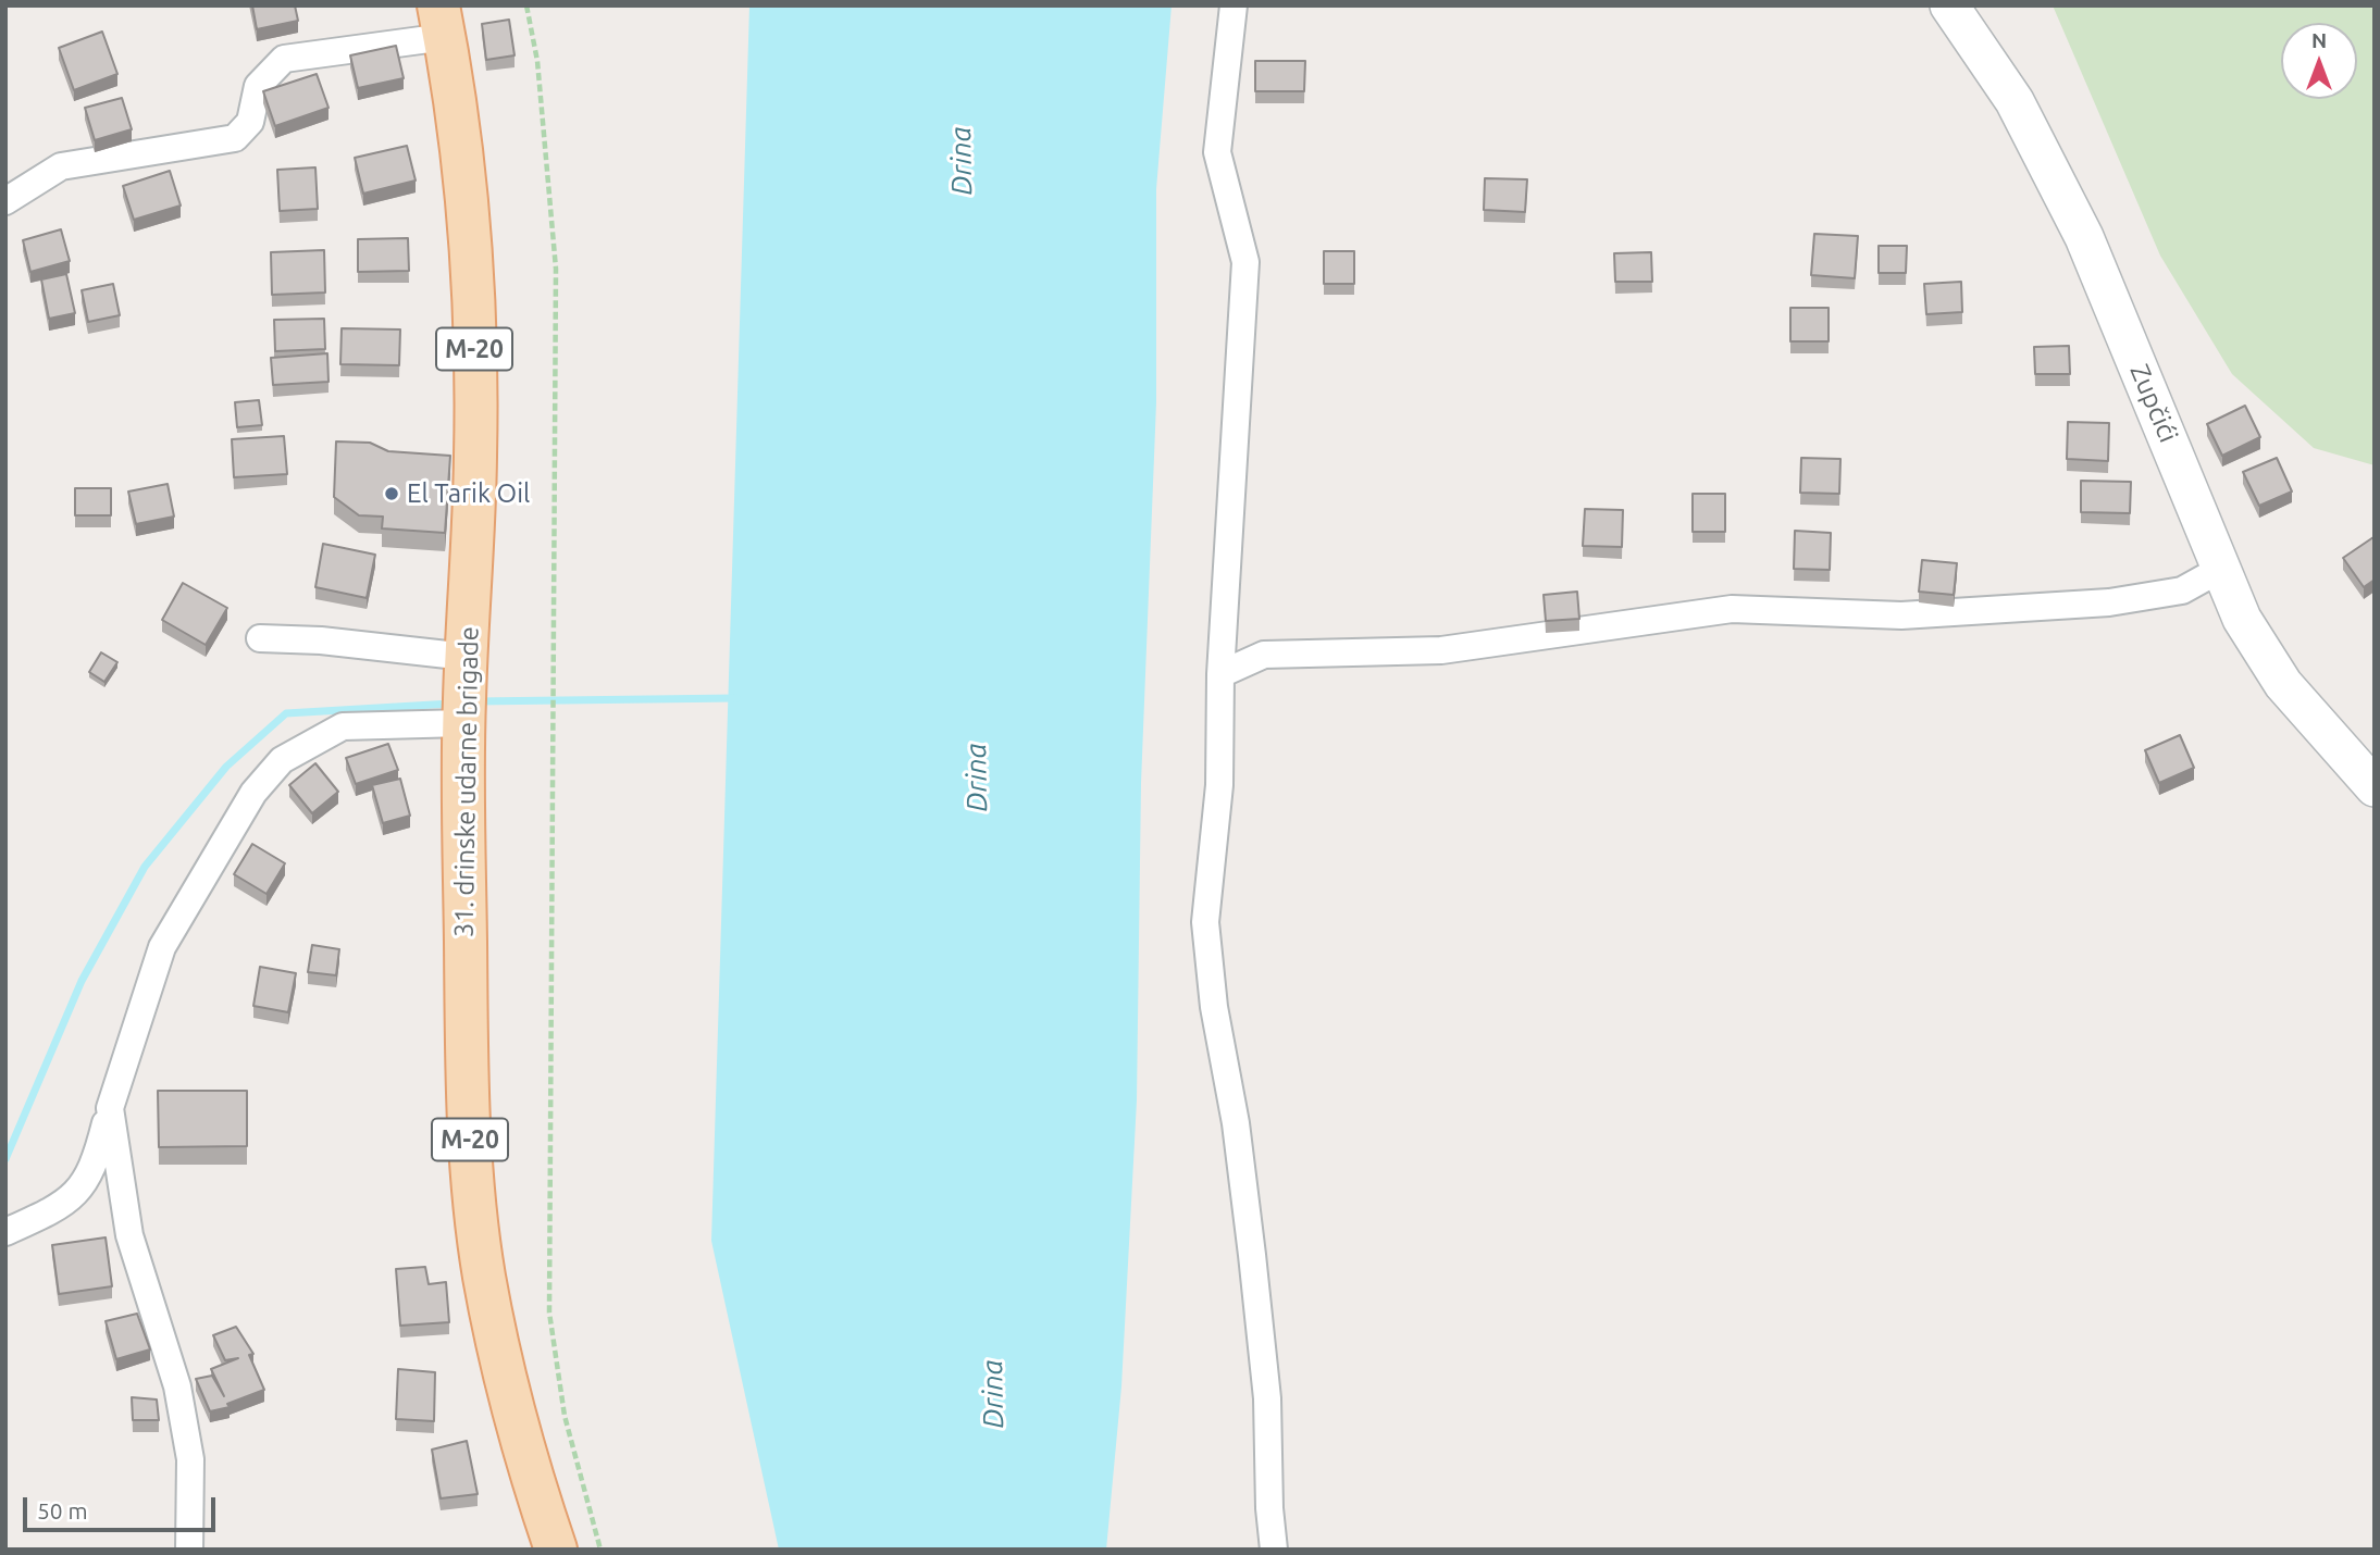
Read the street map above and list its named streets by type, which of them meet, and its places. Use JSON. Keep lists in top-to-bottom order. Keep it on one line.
{"streets":{"main road":["M-20","Zupčići","31. drinske udarne brigade"]},"water":["Drina"],"places":["El Tarik Oil"],"scale_bar":"50 m","north":"top"}
